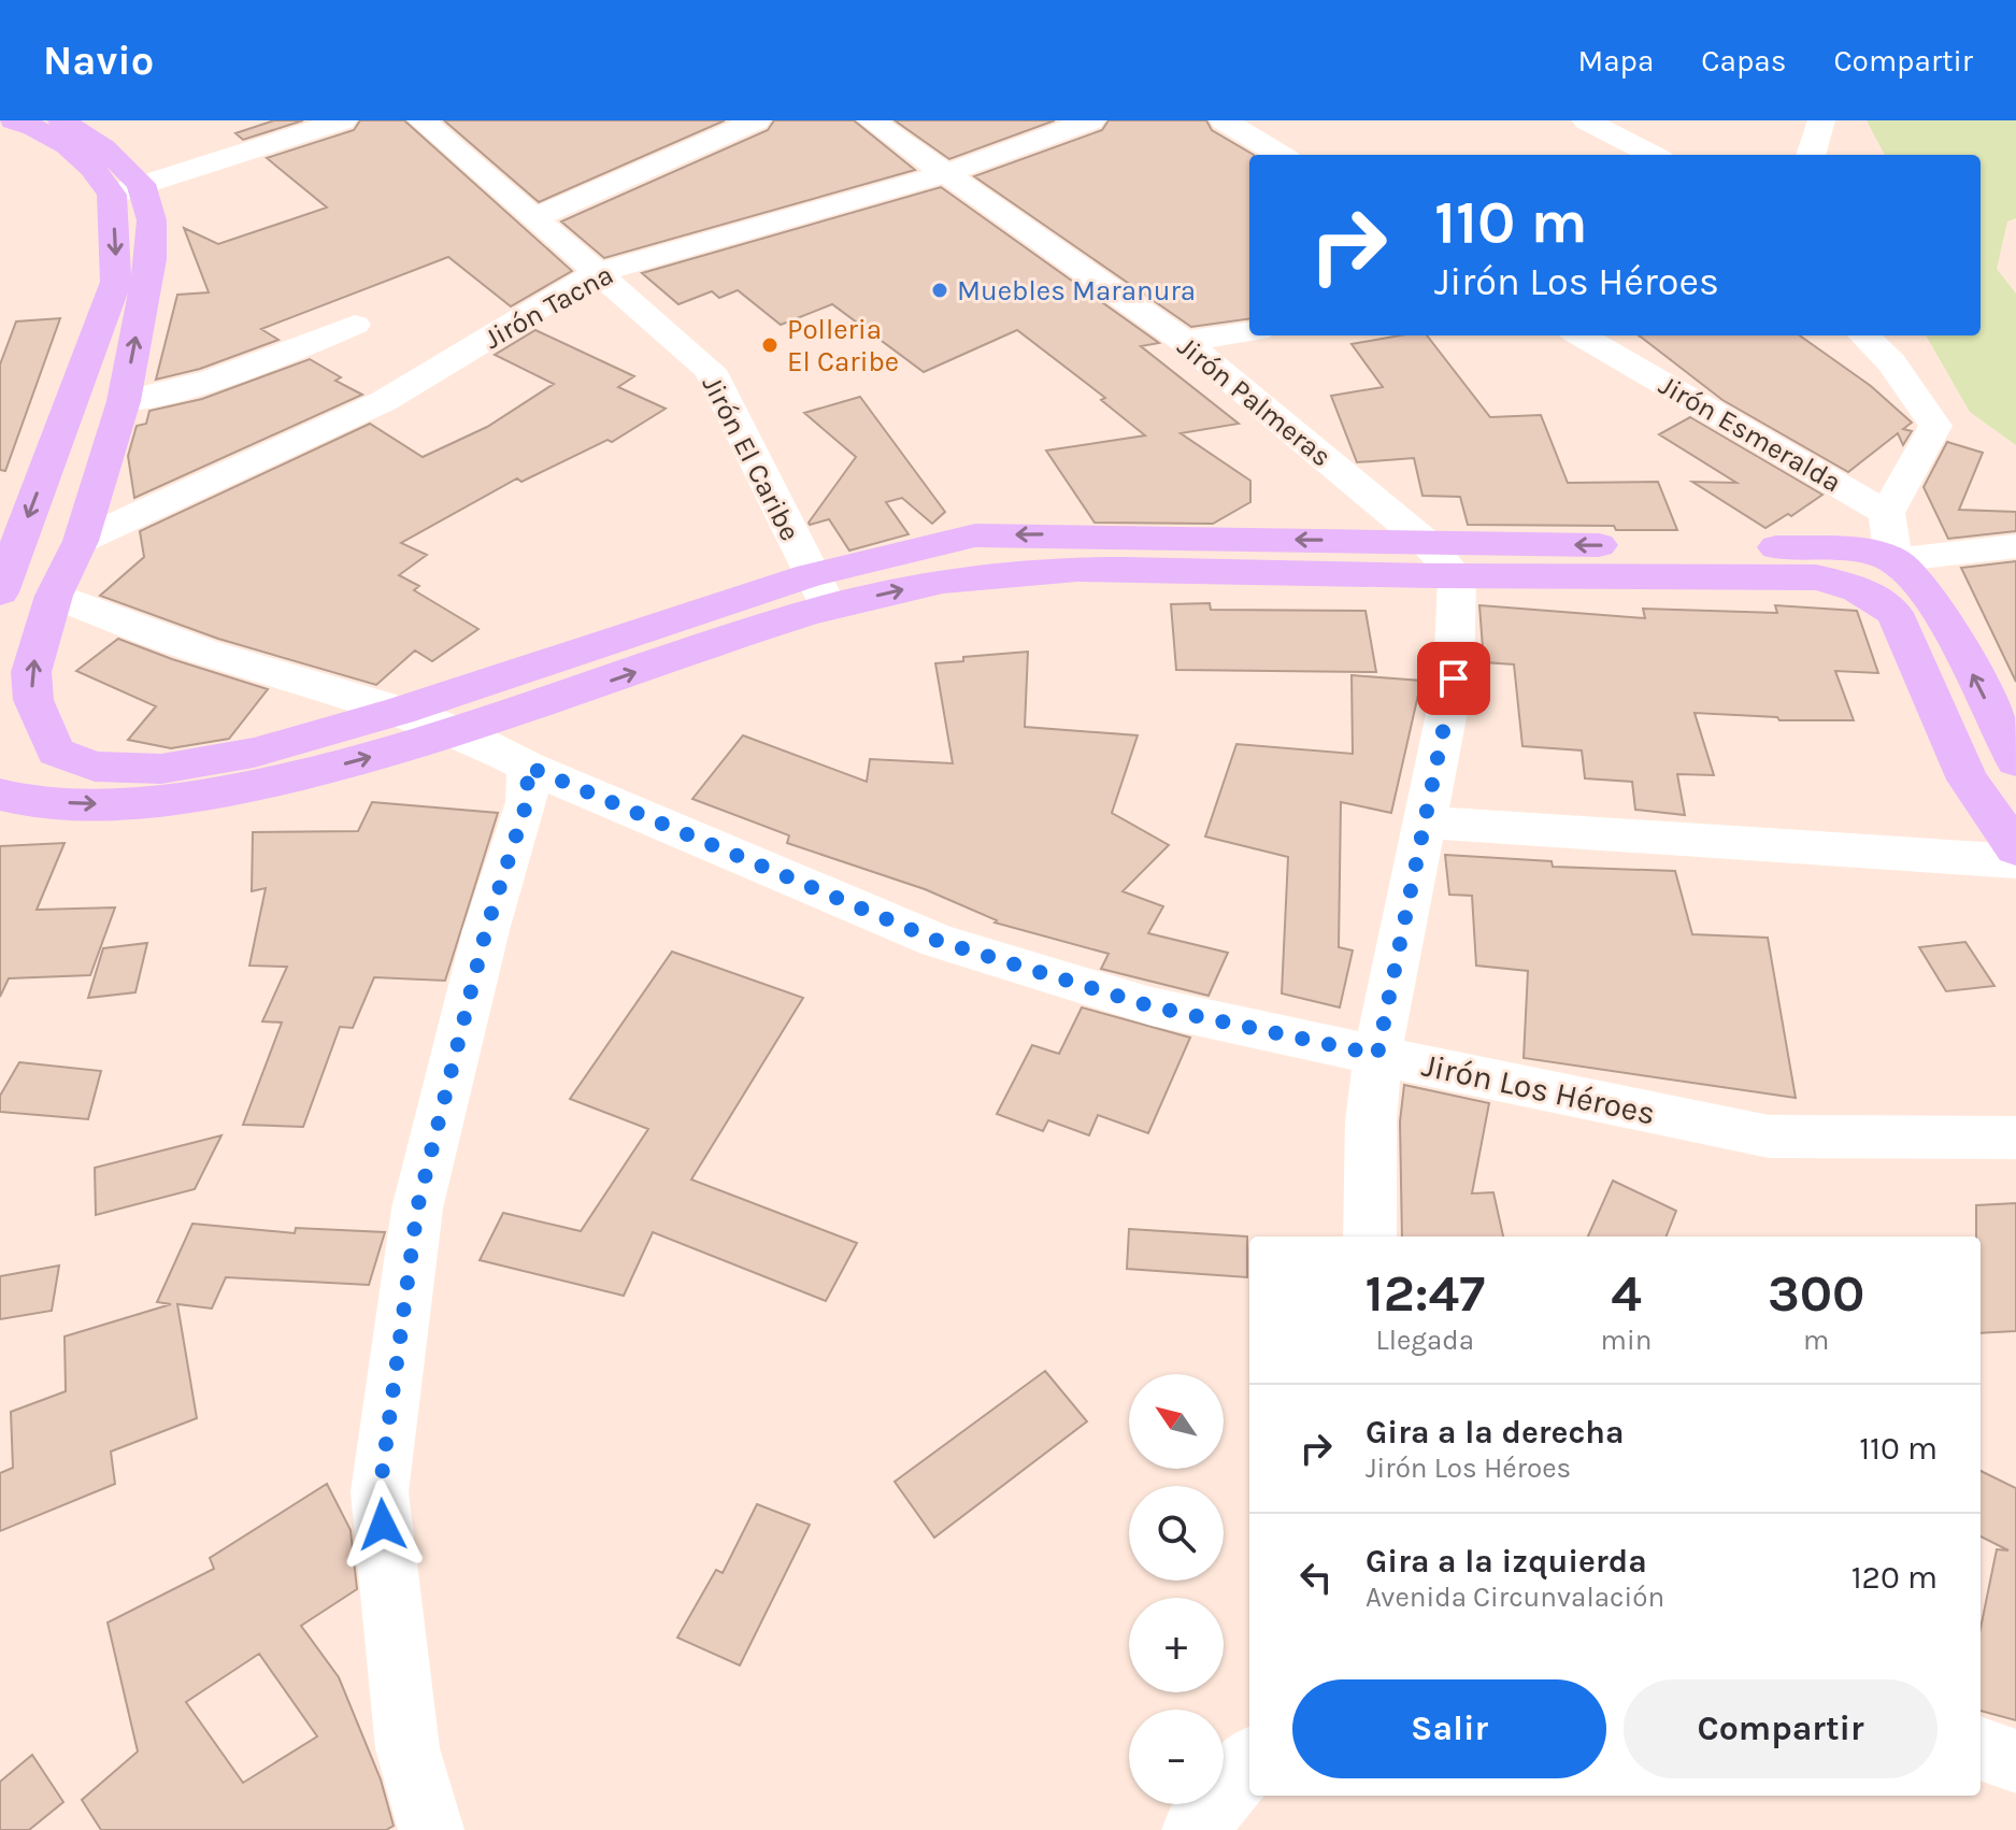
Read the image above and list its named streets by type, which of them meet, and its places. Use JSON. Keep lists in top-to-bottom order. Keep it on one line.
{"streets":{"street":["Jirón Tacna","Jirón Palmeras","Jirón Esmeralda","Jirón El Caribe","Jirón Los Héroes"]},"crossings":[["Jirón Tacna","Jirón Palmeras"],["Jirón Tacna","Jirón El Caribe"]],"places":["Muebles Maranura","Polleria El Caribe"],"north":"top left","page":{"header":"Navio","nav":["Mapa","Capas","Compartir"],"turn":["110 m","Jirón Los Héroes"],"eta":["12:47","Llegada","4","min","300","m"],"map_buttons":["+","−"],"list":[{"name":"Gira a la derecha","note":"Jirón Los Héroes","value":"110 m"},{"name":"Gira a la izquierda","note":"Avenida Circunvalación","value":"120 m"}],"buttons":["Salir","Compartir"]}}
